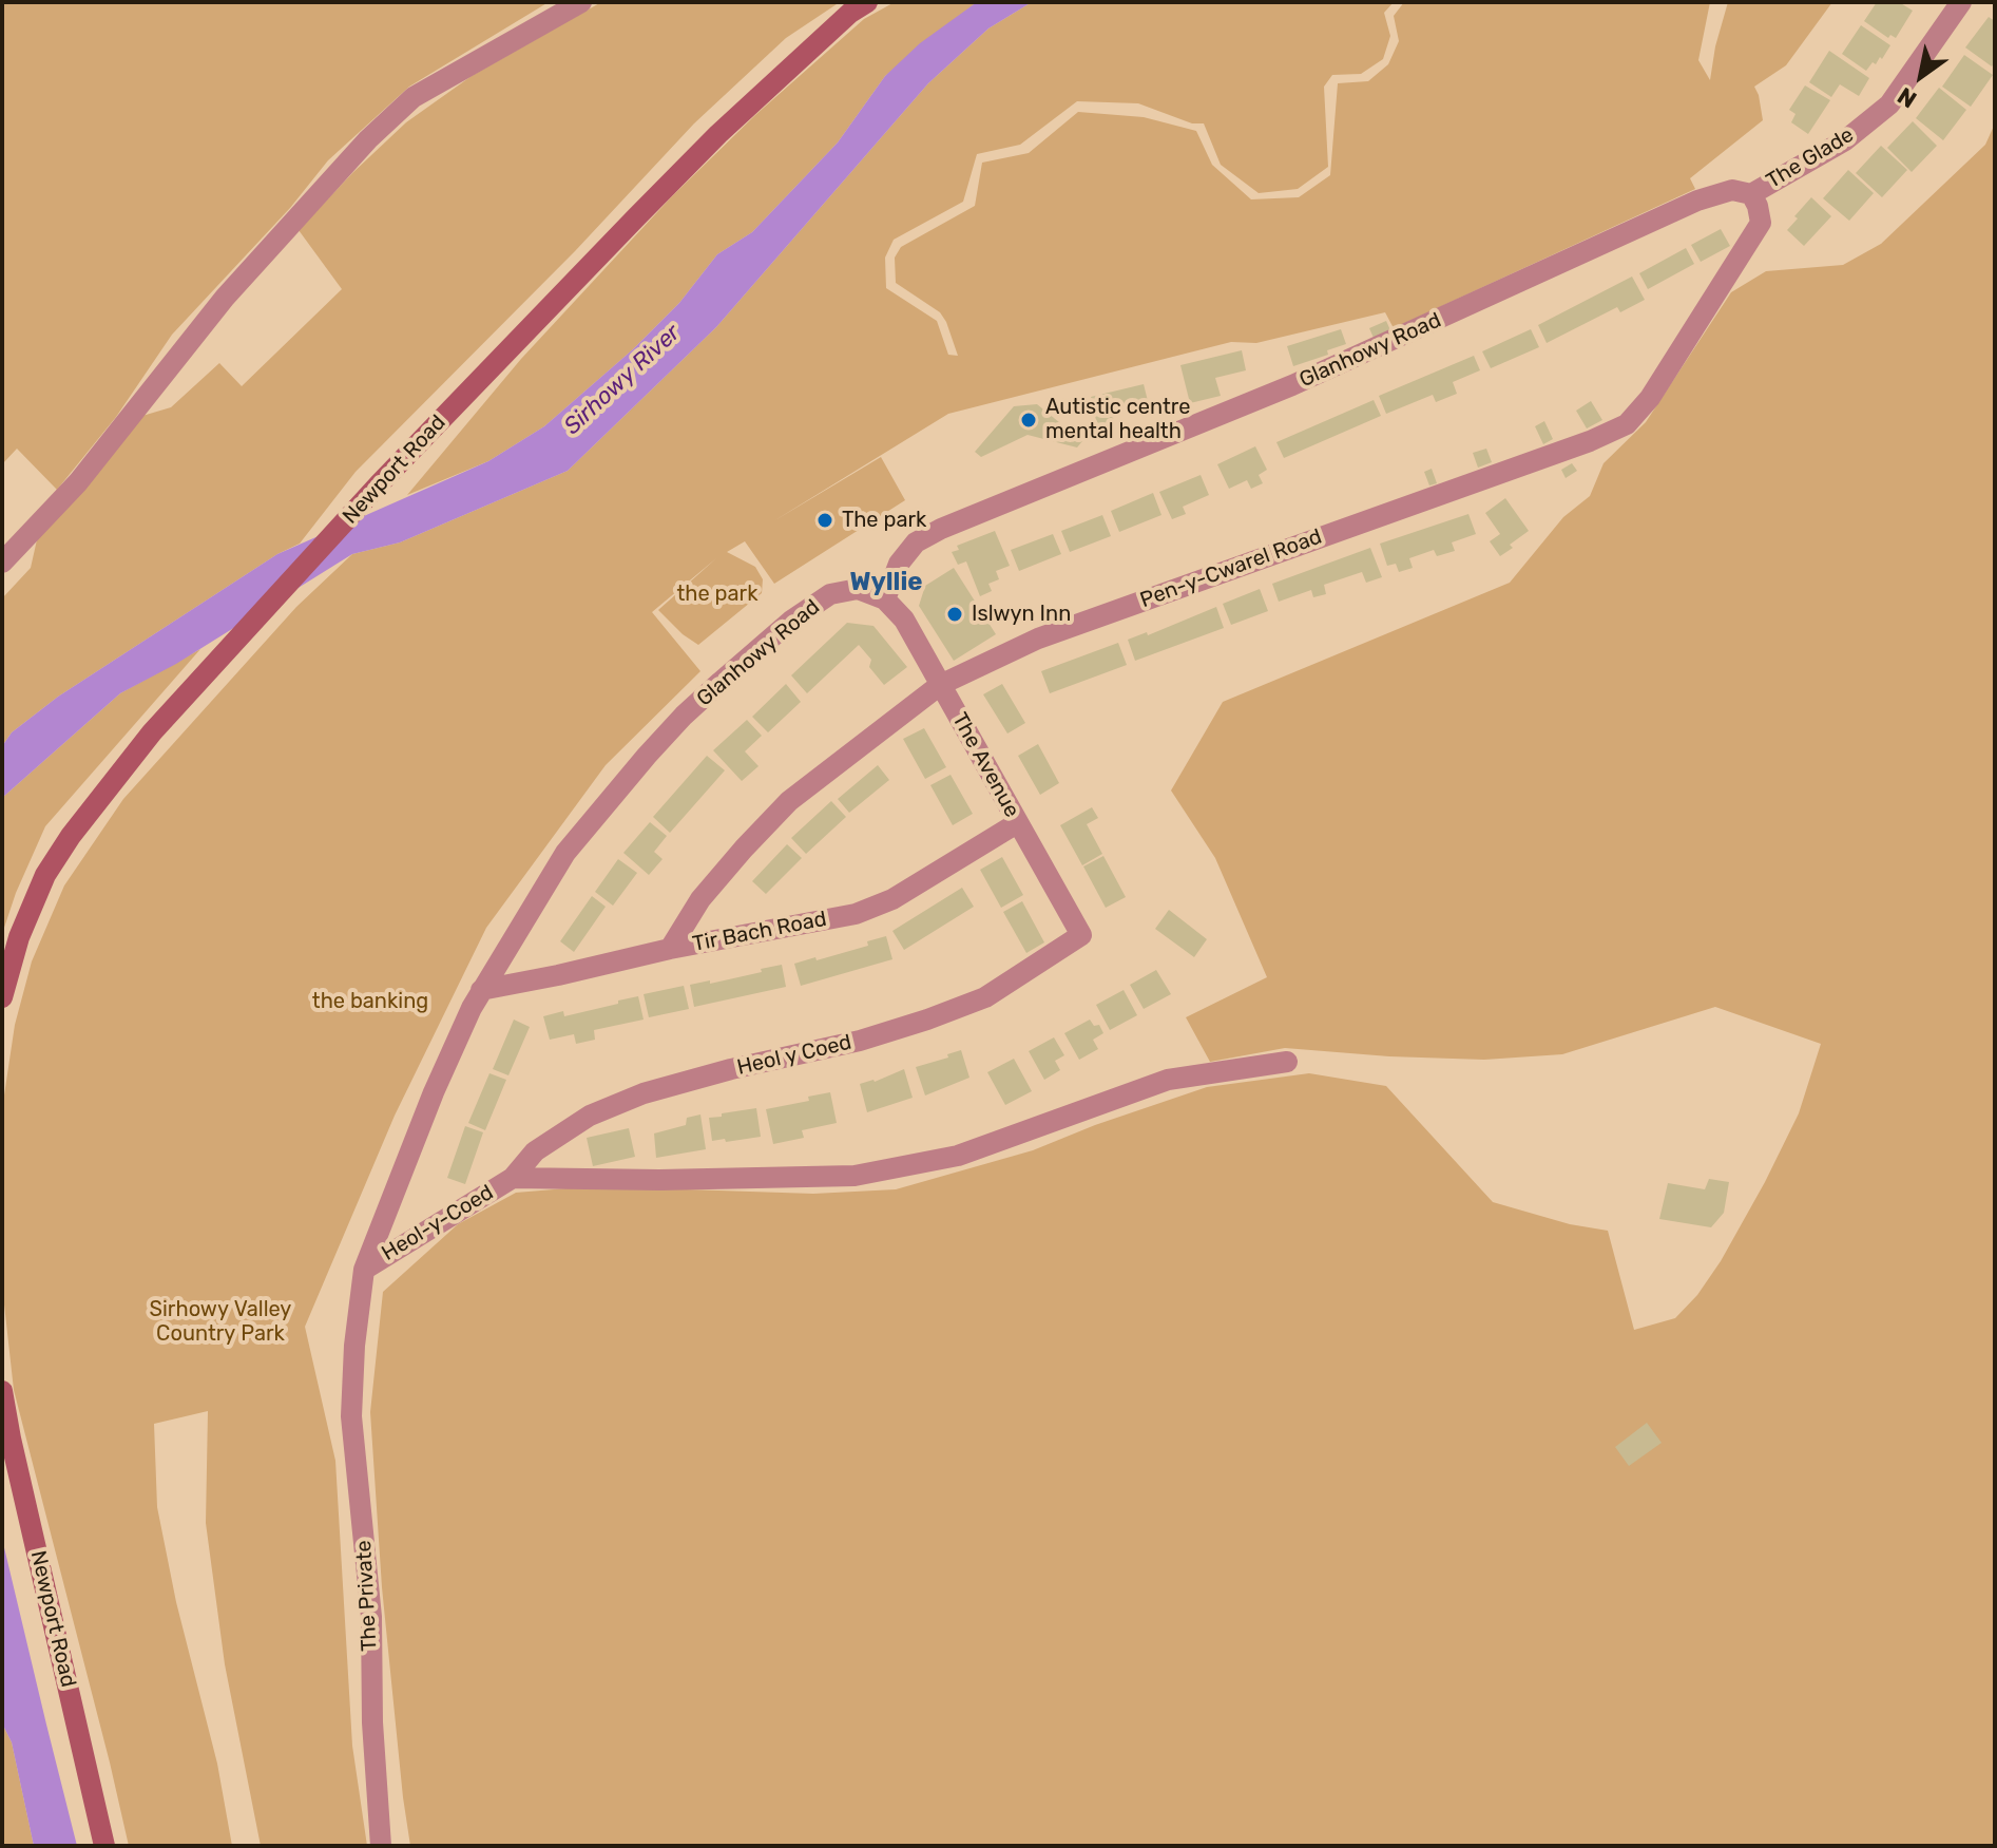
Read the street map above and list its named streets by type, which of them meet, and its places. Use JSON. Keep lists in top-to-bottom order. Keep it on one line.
{"streets":{"main road":["Newport Road"],"street":["The Glade","Glanhowy Road","Pen-y-Cwarel Road","The Avenue","Tir Bach Road","Heol y Coed","Heol-y-Coed","The Private"]},"crossings":[["The Glade","Glanhowy Road"],["The Glade","Pen-y-Cwarel Road"],["Glanhowy Road","Pen-y-Cwarel Road"],["Glanhowy Road","The Avenue"],["Glanhowy Road","Tir Bach Road"],["Glanhowy Road","Heol-y-Coed"],["Glanhowy Road","The Private"],["Pen-y-Cwarel Road","The Avenue"],["Pen-y-Cwarel Road","Tir Bach Road"],["The Avenue","Tir Bach Road"],["The Avenue","Heol y Coed"],["Heol y Coed","Heol-y-Coed"]],"districts":["Wyllie"],"water":["Sirhowy River"],"parks":["the park","the banking","Sirhowy Valley Country Park"],"places":["Autistic centre mental health","The park","Islwyn Inn"],"north":"bottom left"}
